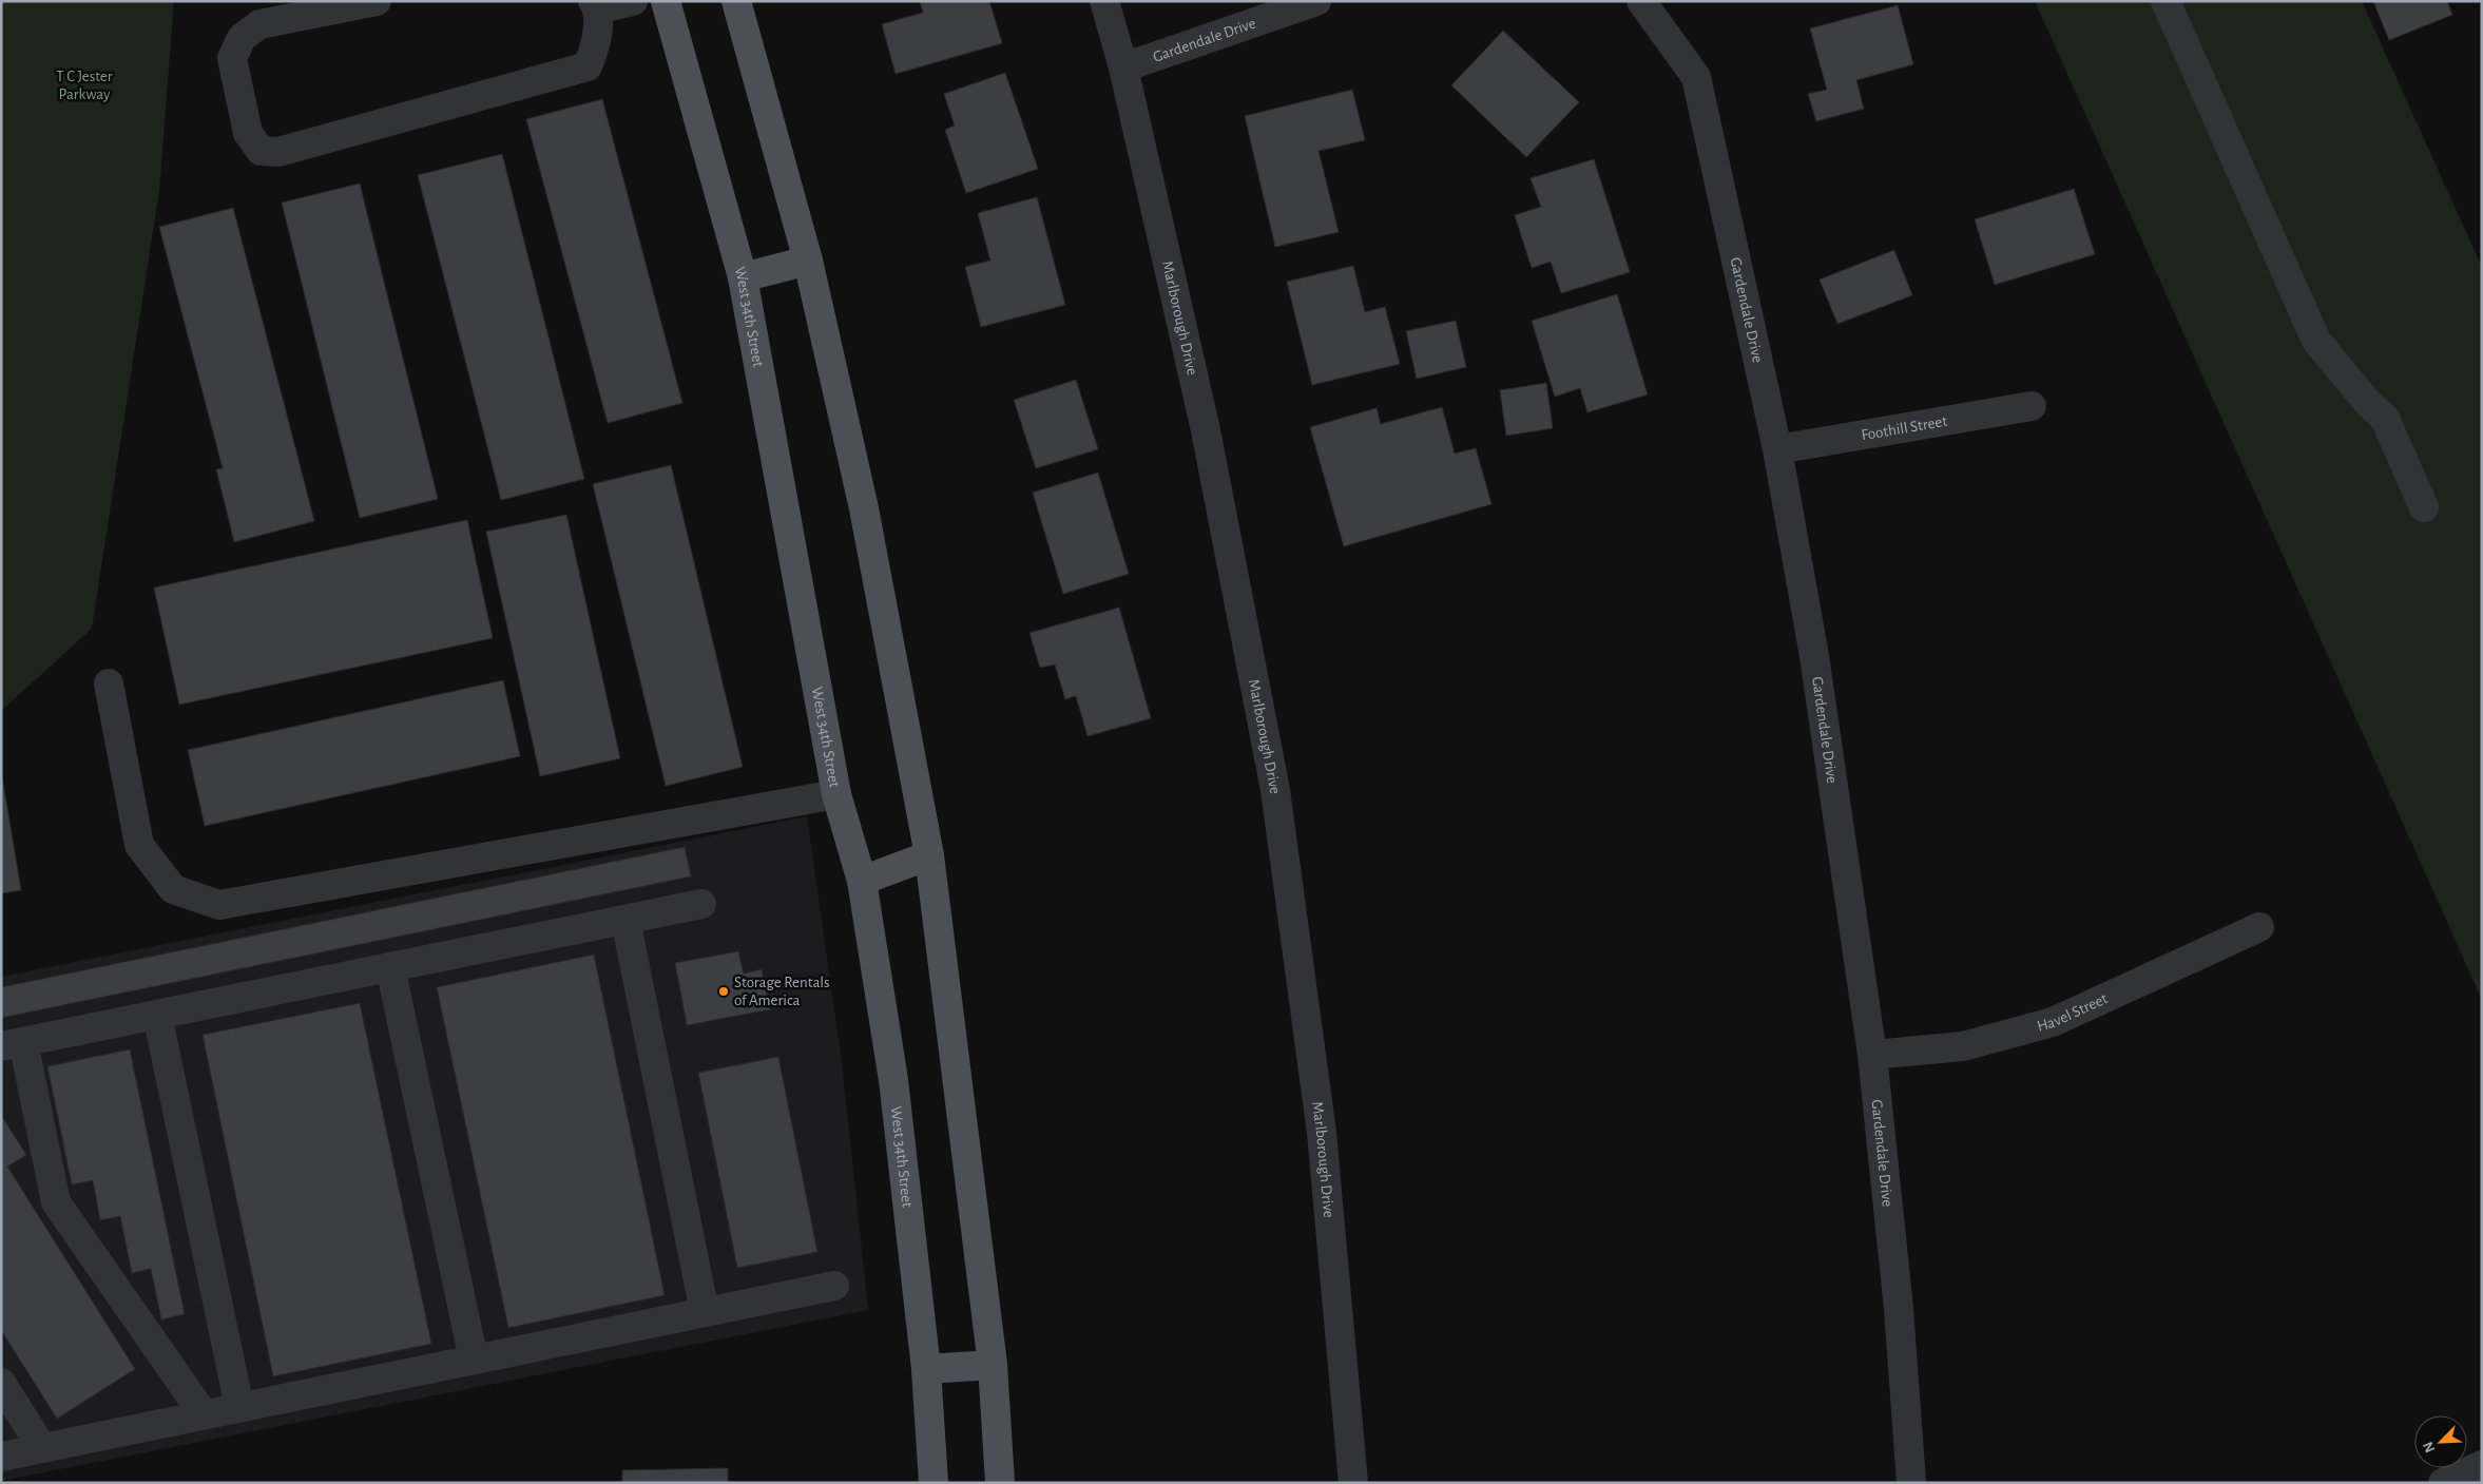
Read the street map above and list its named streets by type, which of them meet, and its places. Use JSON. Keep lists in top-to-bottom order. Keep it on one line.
{"streets":{"main road":["West 34th Street"],"street":["Gardendale Drive","Marlborough Drive","Foothill Street","Havel Street"]},"crossings":[["Gardendale Drive","Marlborough Drive"],["Gardendale Drive","Foothill Street"],["Gardendale Drive","Havel Street"]],"parks":["T C Jester Parkway"],"places":["Storage Rentals of America"],"north":"bottom left"}
